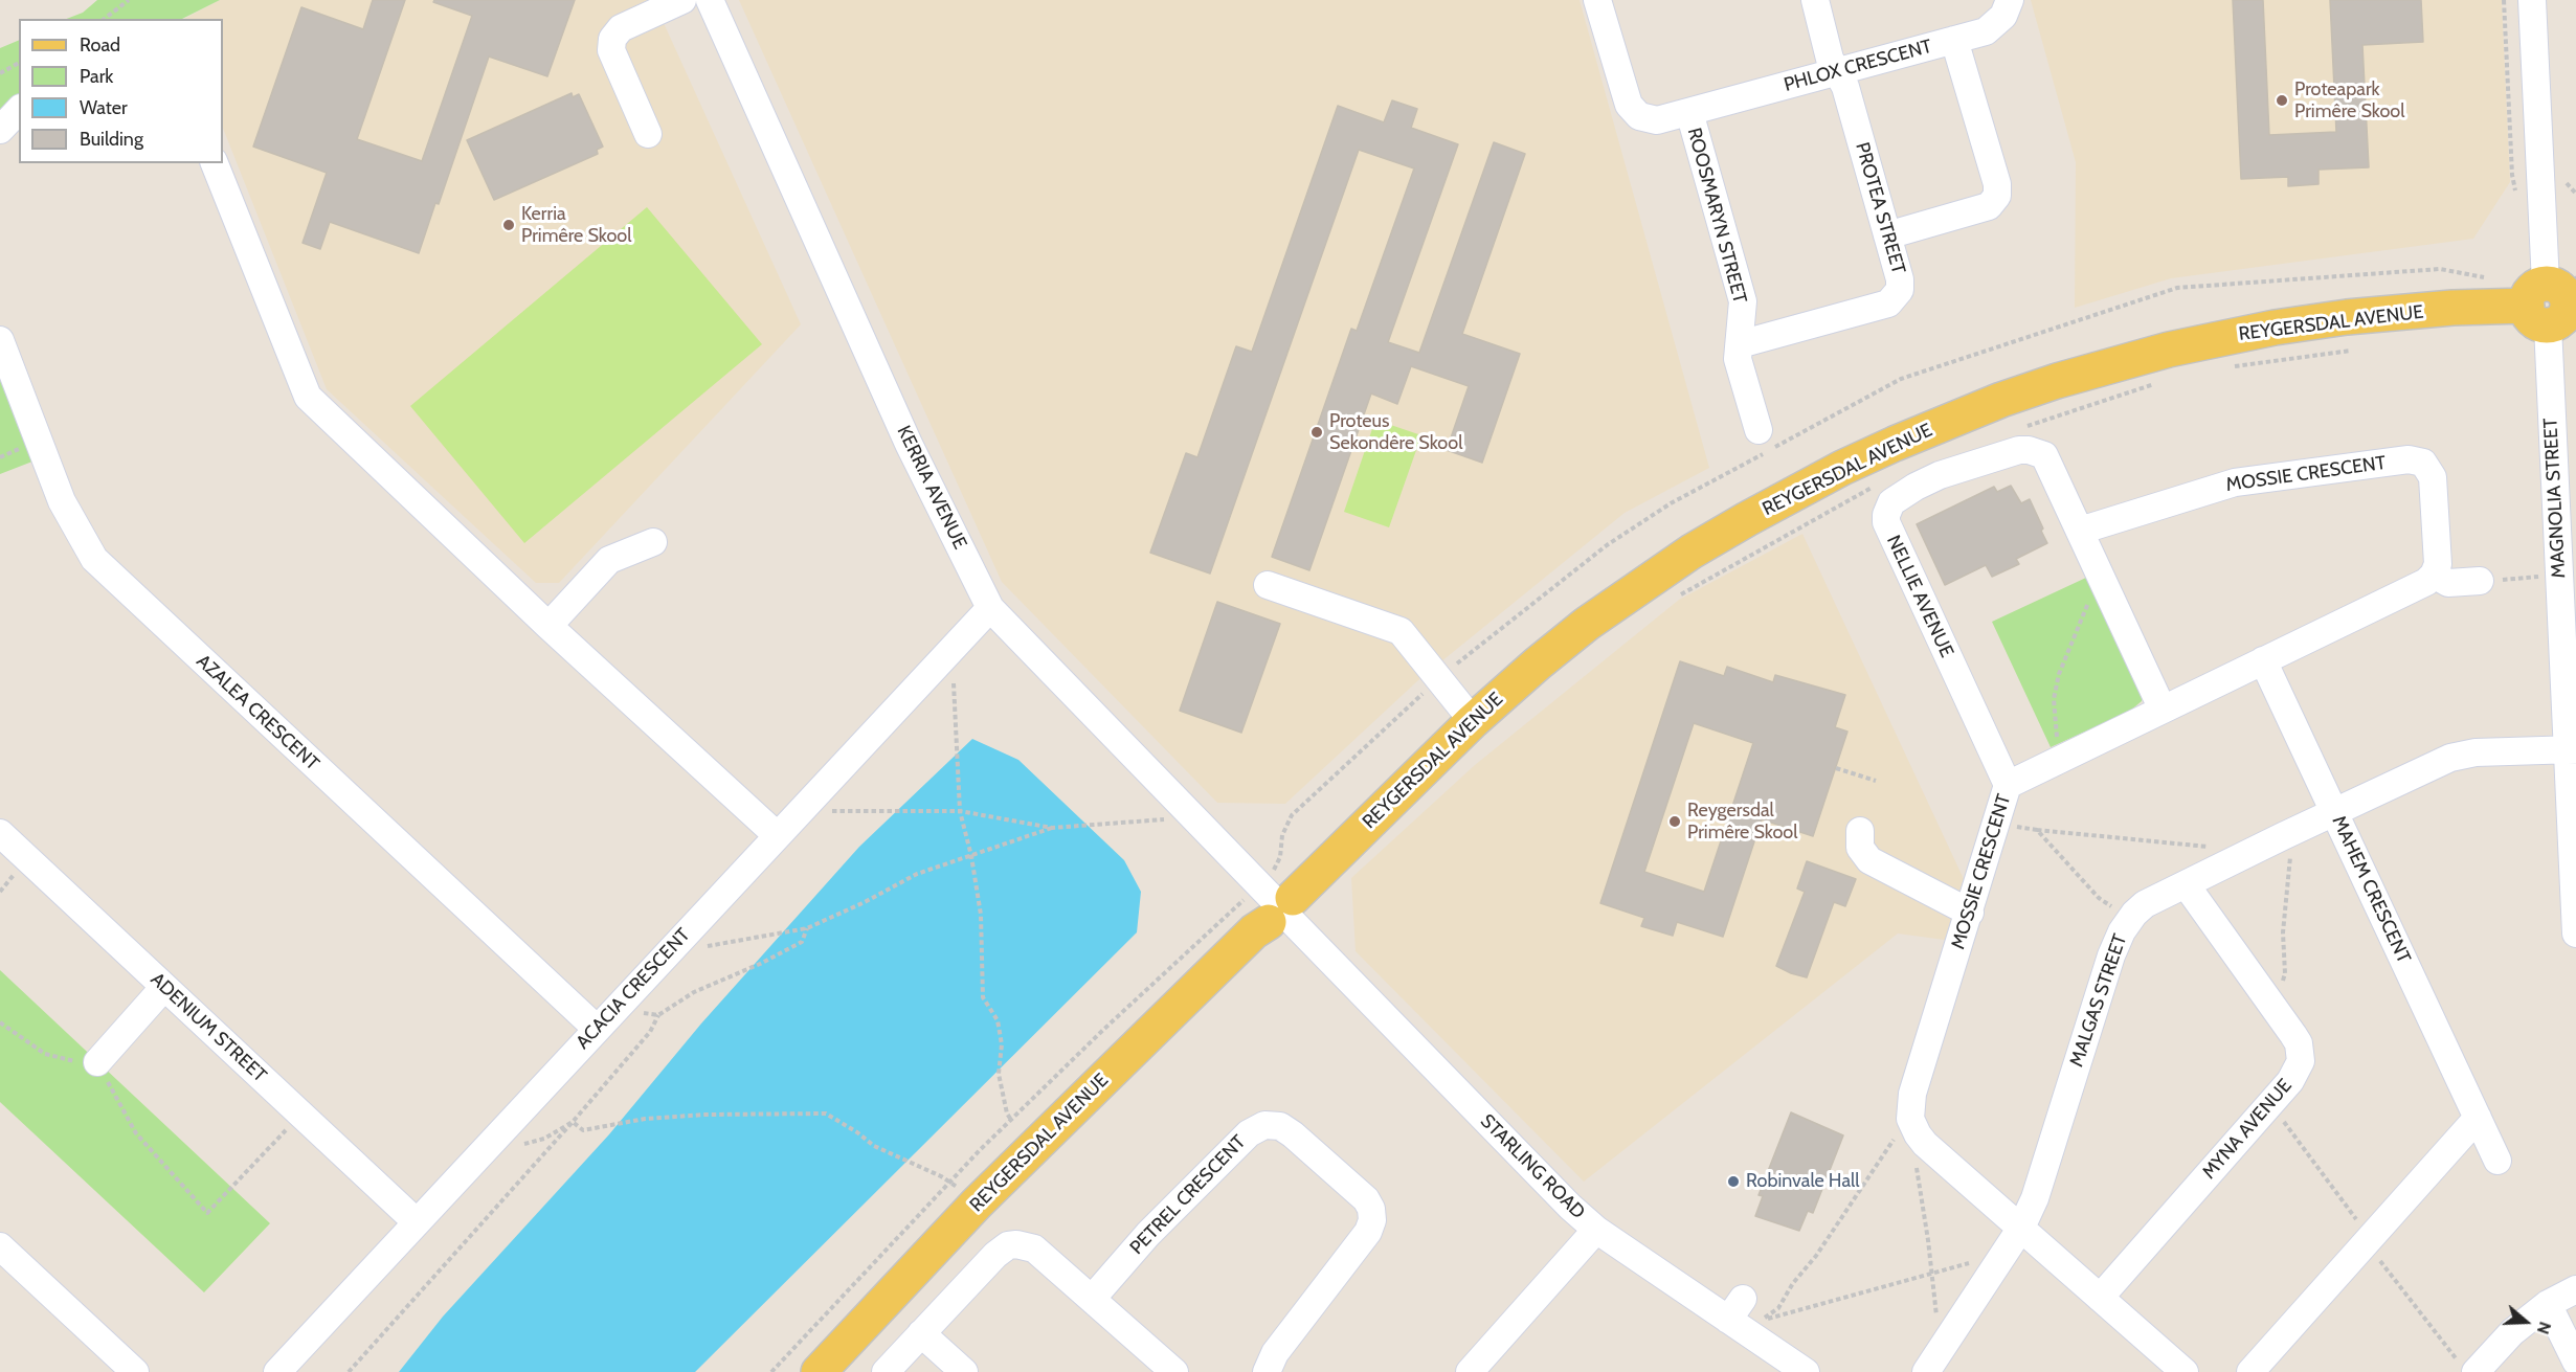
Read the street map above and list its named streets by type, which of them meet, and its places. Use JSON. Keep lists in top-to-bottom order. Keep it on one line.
{"streets":{"main road":["REYGERSDAL AVENUE"],"street":["PHLOX CRESCENT","PROTEA STREET","ROOSMARYN STREET","MOSSIE CRESCENT","KERRIA AVENUE","MAGNOLIA STREET","NELLIE AVENUE","AZALEA CRESCENT","MAHEM CRESCENT","ACACIA CRESCENT","MALGAS STREET","ADENIUM STREET","MYNA AVENUE","STARLING ROAD","PETREL CRESCENT"]},"crossings":[["PHLOX CRESCENT","PROTEA STREET"],["PHLOX CRESCENT","ROOSMARYN STREET"],["PROTEA STREET","ROOSMARYN STREET"],["REYGERSDAL AVENUE","KERRIA AVENUE"],["REYGERSDAL AVENUE","MAGNOLIA STREET"],["REYGERSDAL AVENUE","STARLING ROAD"],["MOSSIE CRESCENT","NELLIE AVENUE"],["MOSSIE CRESCENT","MAHEM CRESCENT"],["KERRIA AVENUE","ACACIA CRESCENT"],["KERRIA AVENUE","STARLING ROAD"],["MAGNOLIA STREET","MALGAS STREET"],["AZALEA CRESCENT","ACACIA CRESCENT"],["MAHEM CRESCENT","MALGAS STREET"],["ACACIA CRESCENT","ADENIUM STREET"],["MALGAS STREET","MYNA AVENUE"]],"places":["Proteapark Primêre Skool","Kerria Primêre Skool","Proteus Sekondêre Skool","Reygersdal Primêre Skool","Robinvale Hall"],"legend":["Road","Park","Water","Building"],"north":"right"}
